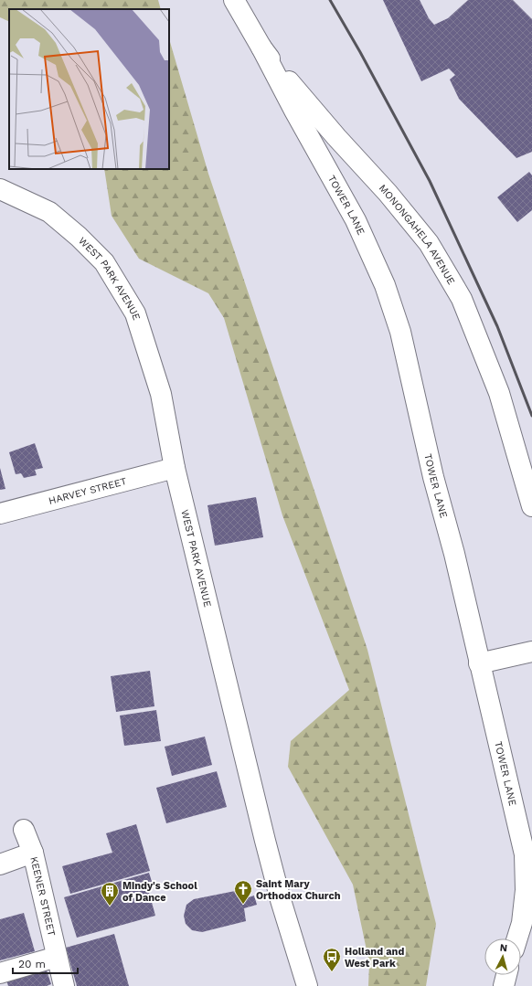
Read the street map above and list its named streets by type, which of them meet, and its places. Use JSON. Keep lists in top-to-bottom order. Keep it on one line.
{"streets":{"street":["TOWER LANE","MONONGAHELA AVENUE","WEST PARK AVENUE","HARVEY STREET","KEENER STREET"]},"crossings":[["TOWER LANE","MONONGAHELA AVENUE"],["WEST PARK AVENUE","HARVEY STREET"]],"places":{"church":["Saint Mary Orthodox Church"],"building":["Mindy's School of Dance"],"bus stop":["Holland and West Park"]},"scale_bar":"20 m","north":"top"}
